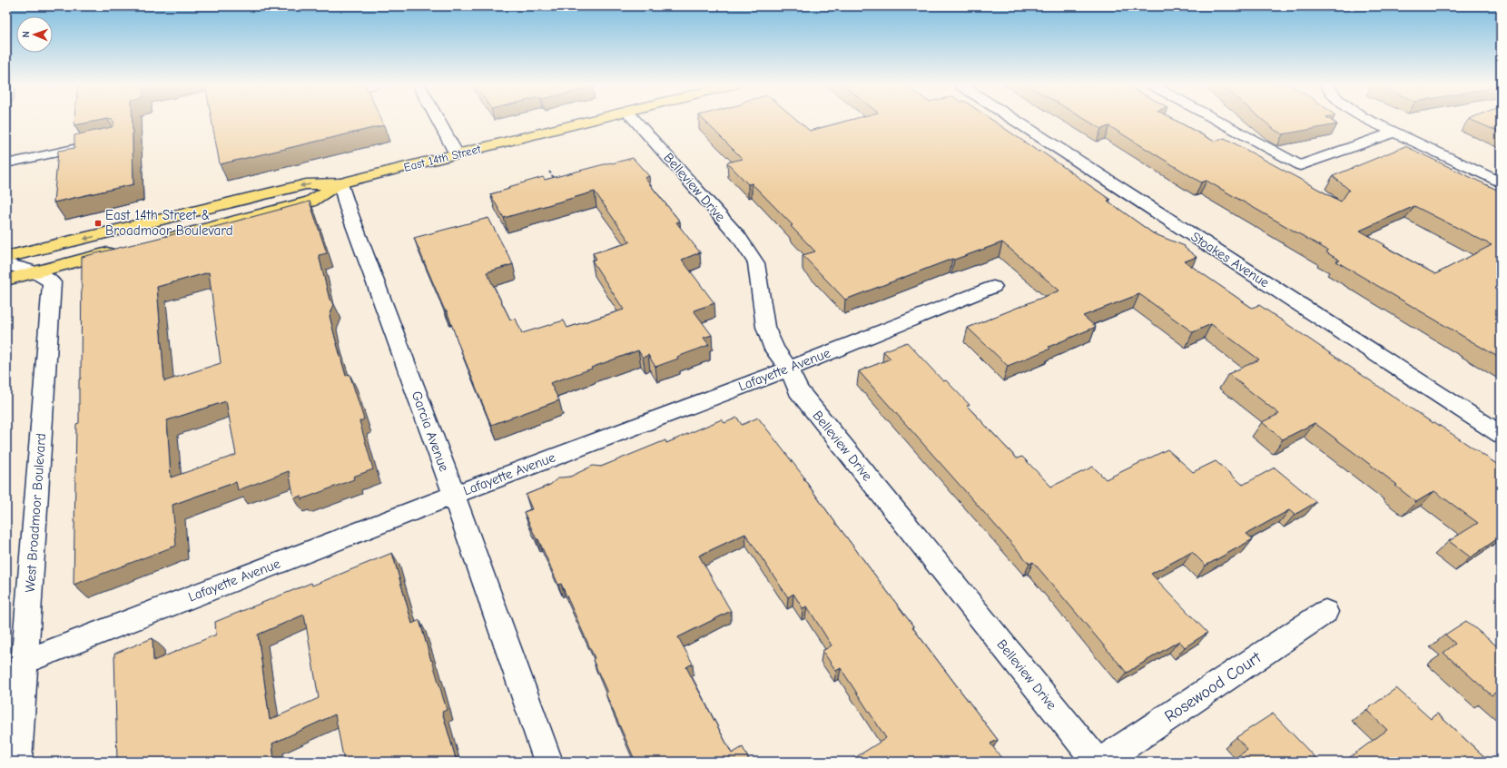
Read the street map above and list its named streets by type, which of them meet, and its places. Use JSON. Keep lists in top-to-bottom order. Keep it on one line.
{"streets":{"main road":["East 14th Street"],"street":["Belleview Drive","Stoakes Avenue","Lafayette Avenue","Garcia Avenue","West Broadmoor Boulevard","Rosewood Court"]},"crossings":[["East 14th Street","Garcia Avenue"],["Belleview Drive","Lafayette Avenue"],["Lafayette Avenue","Garcia Avenue"],["Lafayette Avenue","West Broadmoor Boulevard"]],"places":{"transit":["East 14th Street & Broadmoor Boulevard"]},"north":"left"}
